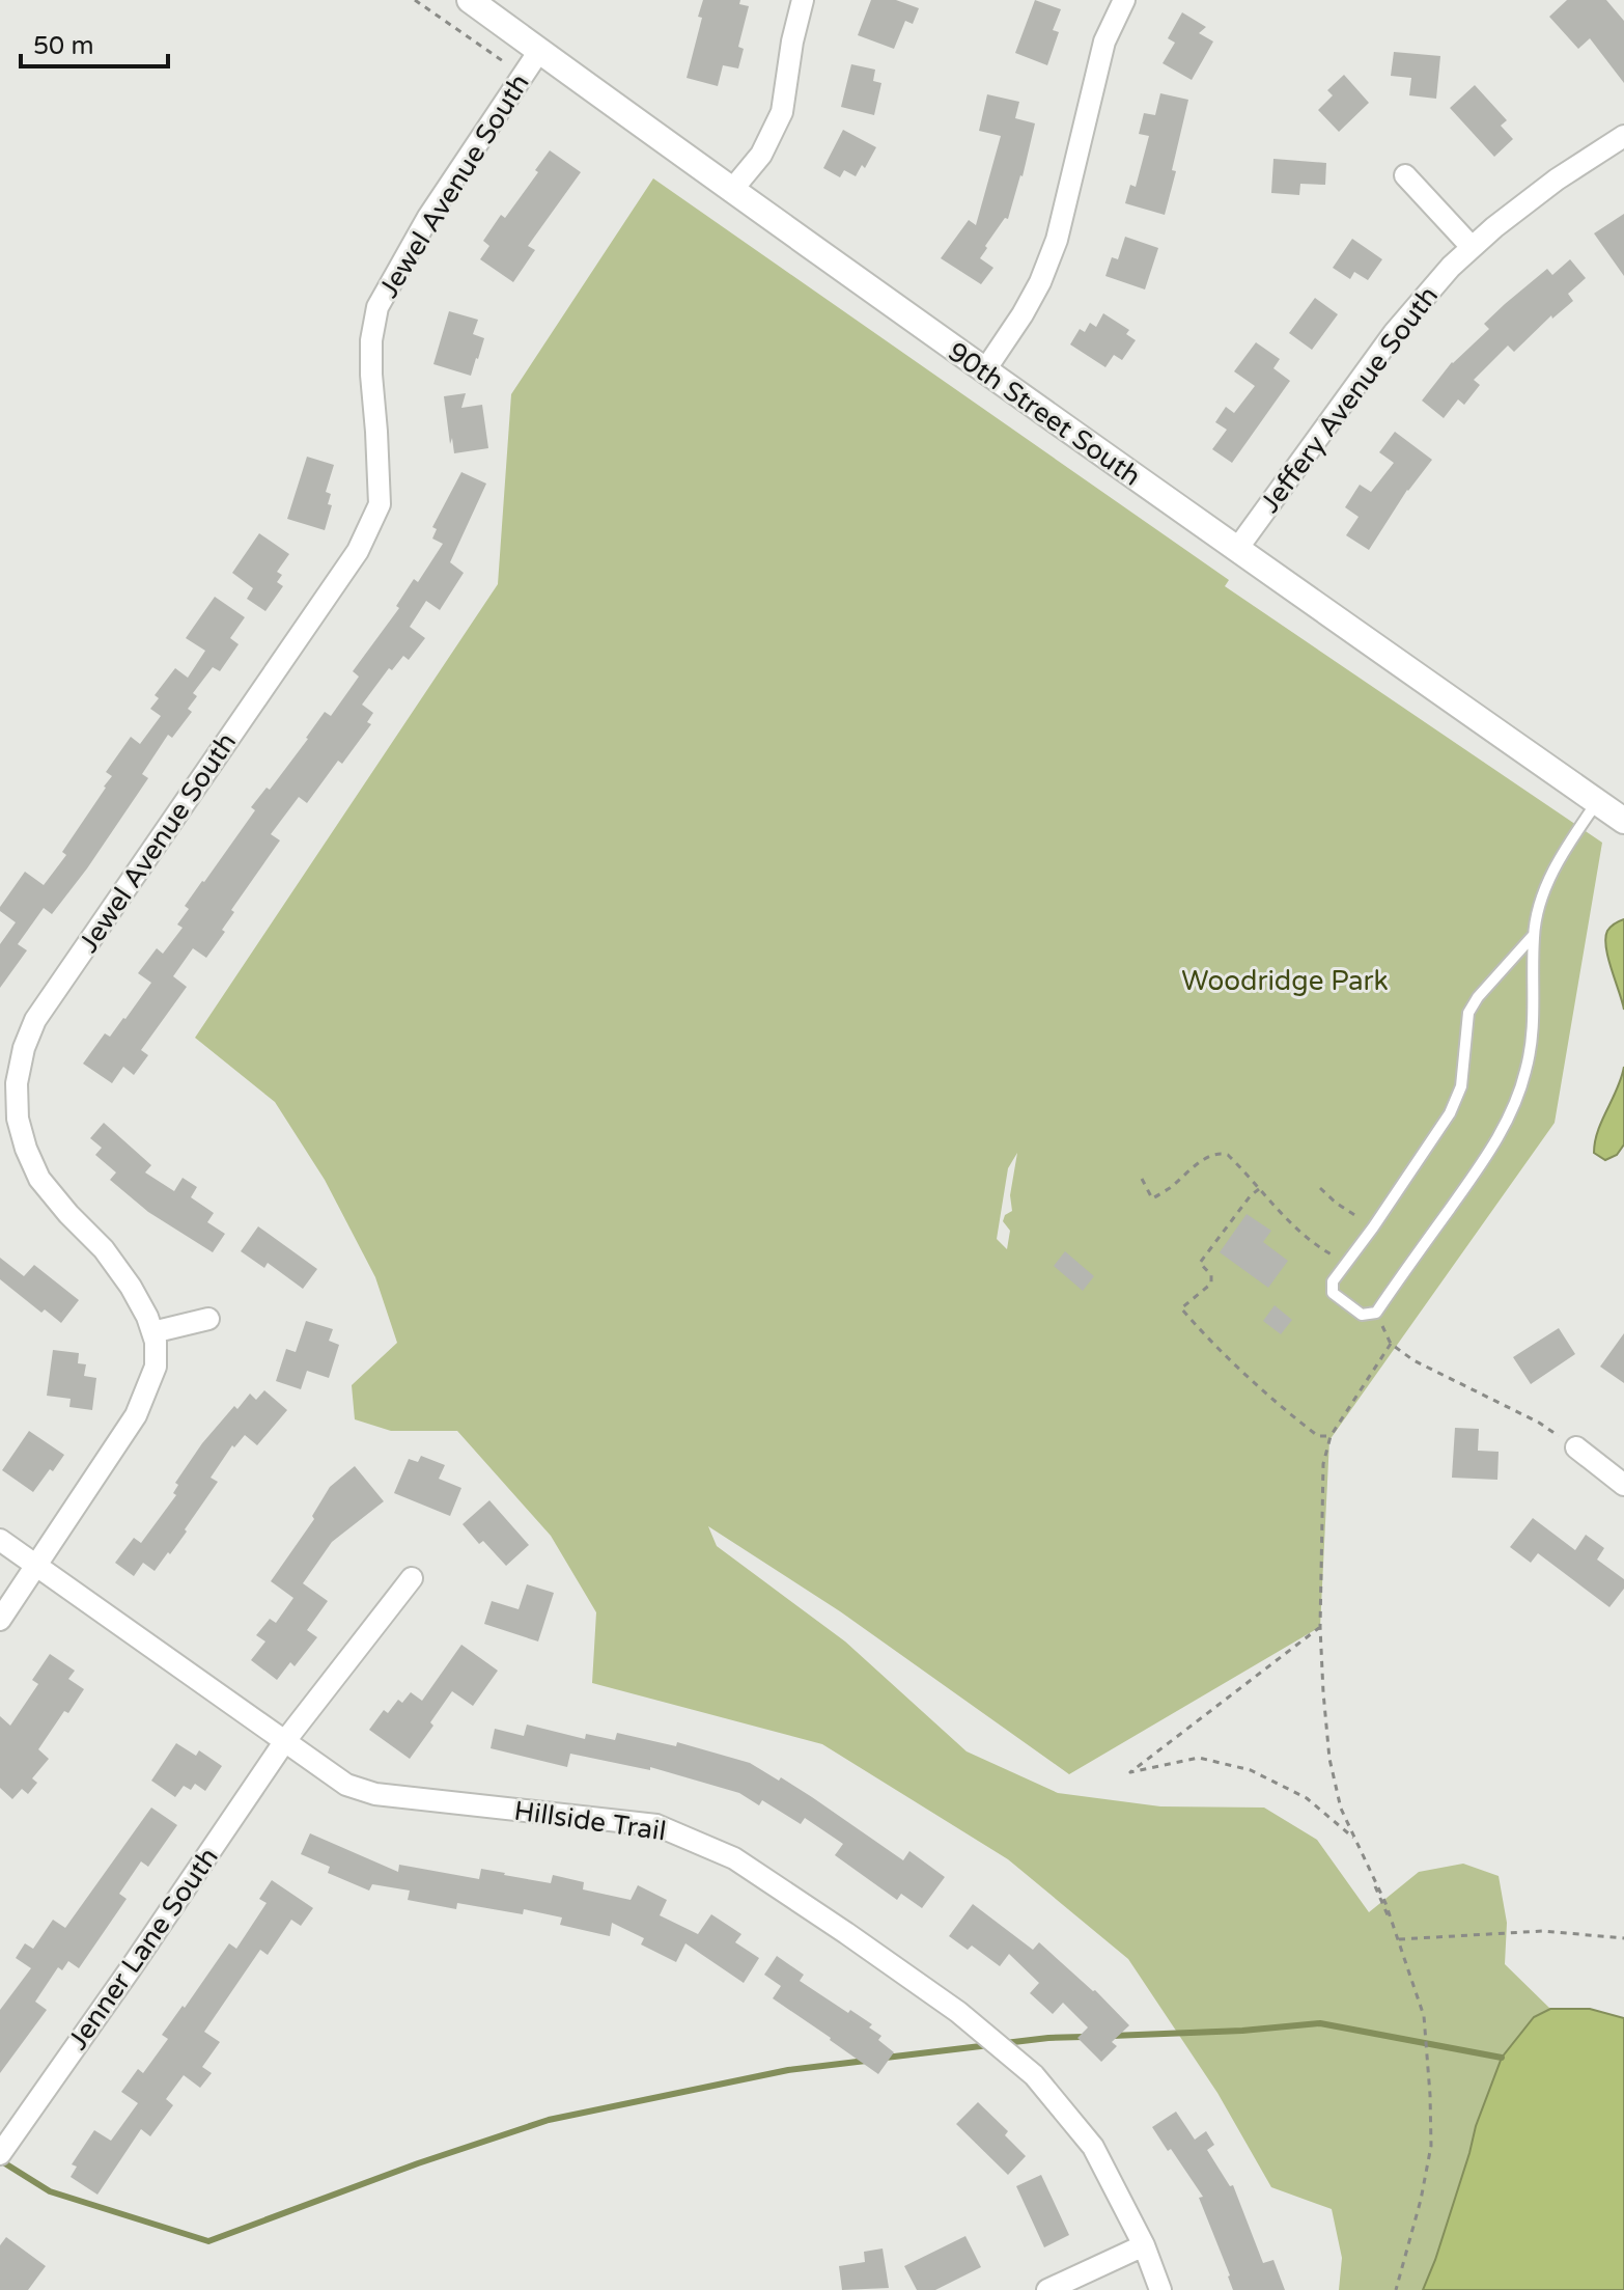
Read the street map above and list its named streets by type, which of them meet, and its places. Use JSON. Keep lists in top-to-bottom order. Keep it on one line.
{"streets":{"street":["Jewel Avenue South","Jeffery Avenue South","90th Street South","Hillside Trail","Jenner Lane South"]},"crossings":[["Jewel Avenue South","90th Street South"],["Jewel Avenue South","Hillside Trail"],["Jeffery Avenue South","90th Street South"],["Hillside Trail","Jenner Lane South"]],"parks":["Woodridge Park"],"scale_bar":"50 m"}
